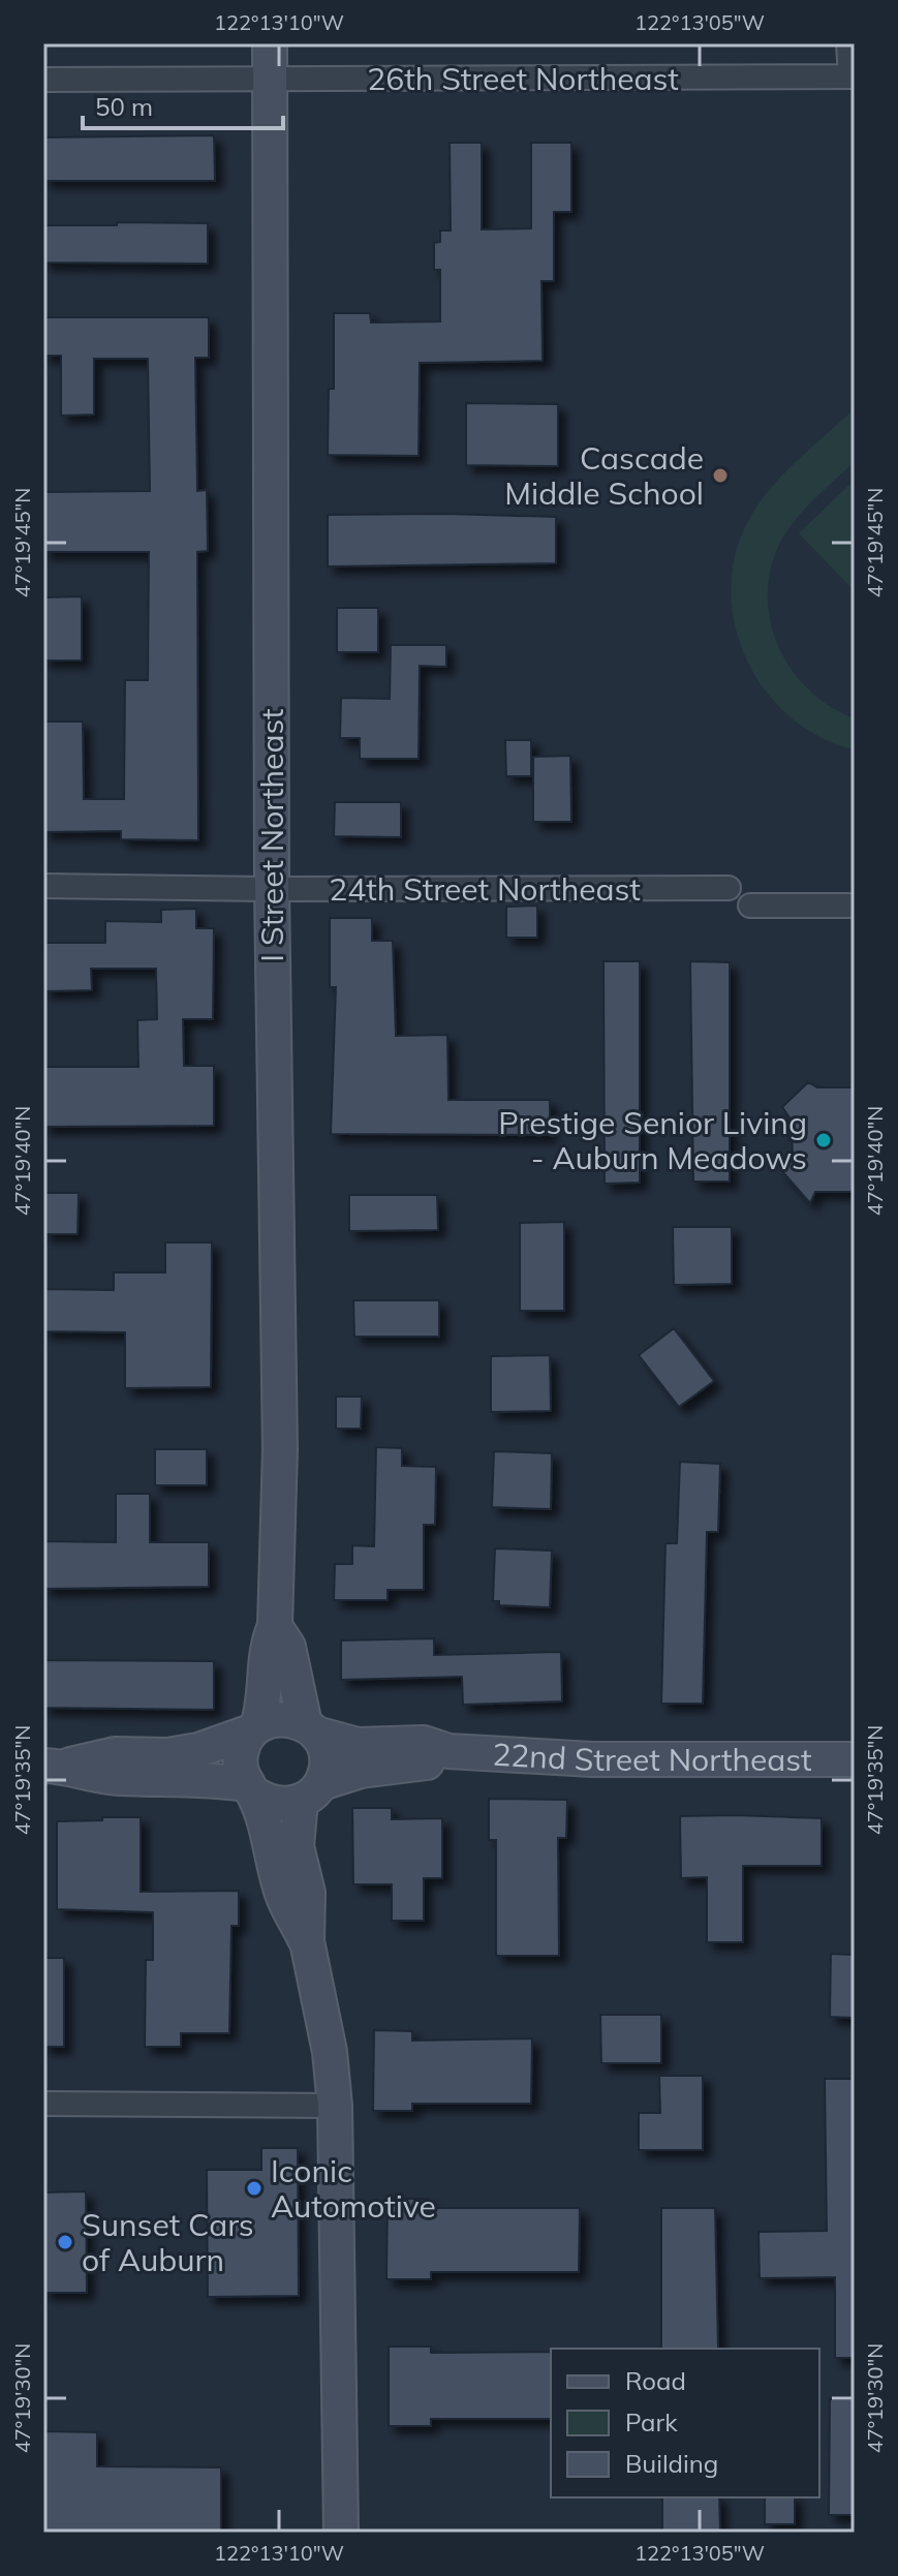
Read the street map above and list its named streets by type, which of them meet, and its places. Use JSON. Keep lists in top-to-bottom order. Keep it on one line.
{"streets":{"street":["26th Street Northeast","I Street Northeast","24th Street Northeast","22nd Street Northeast"]},"crossings":[["26th Street Northeast","I Street Northeast"],["I Street Northeast","24th Street Northeast"],["I Street Northeast","22nd Street Northeast"]],"places":["Cascade Middle School","Prestige Senior Living - Auburn Meadows","Iconic Automotive","Sunset Cars of Auburn"],"legend":["Road","Park","Building"],"scale_bar":"50 m","coordinates":["122°13'10\"W","122°13'05\"W","47°19'45\"N","47°19'40\"N","47°19'35\"N","47°19'30\"N"]}
